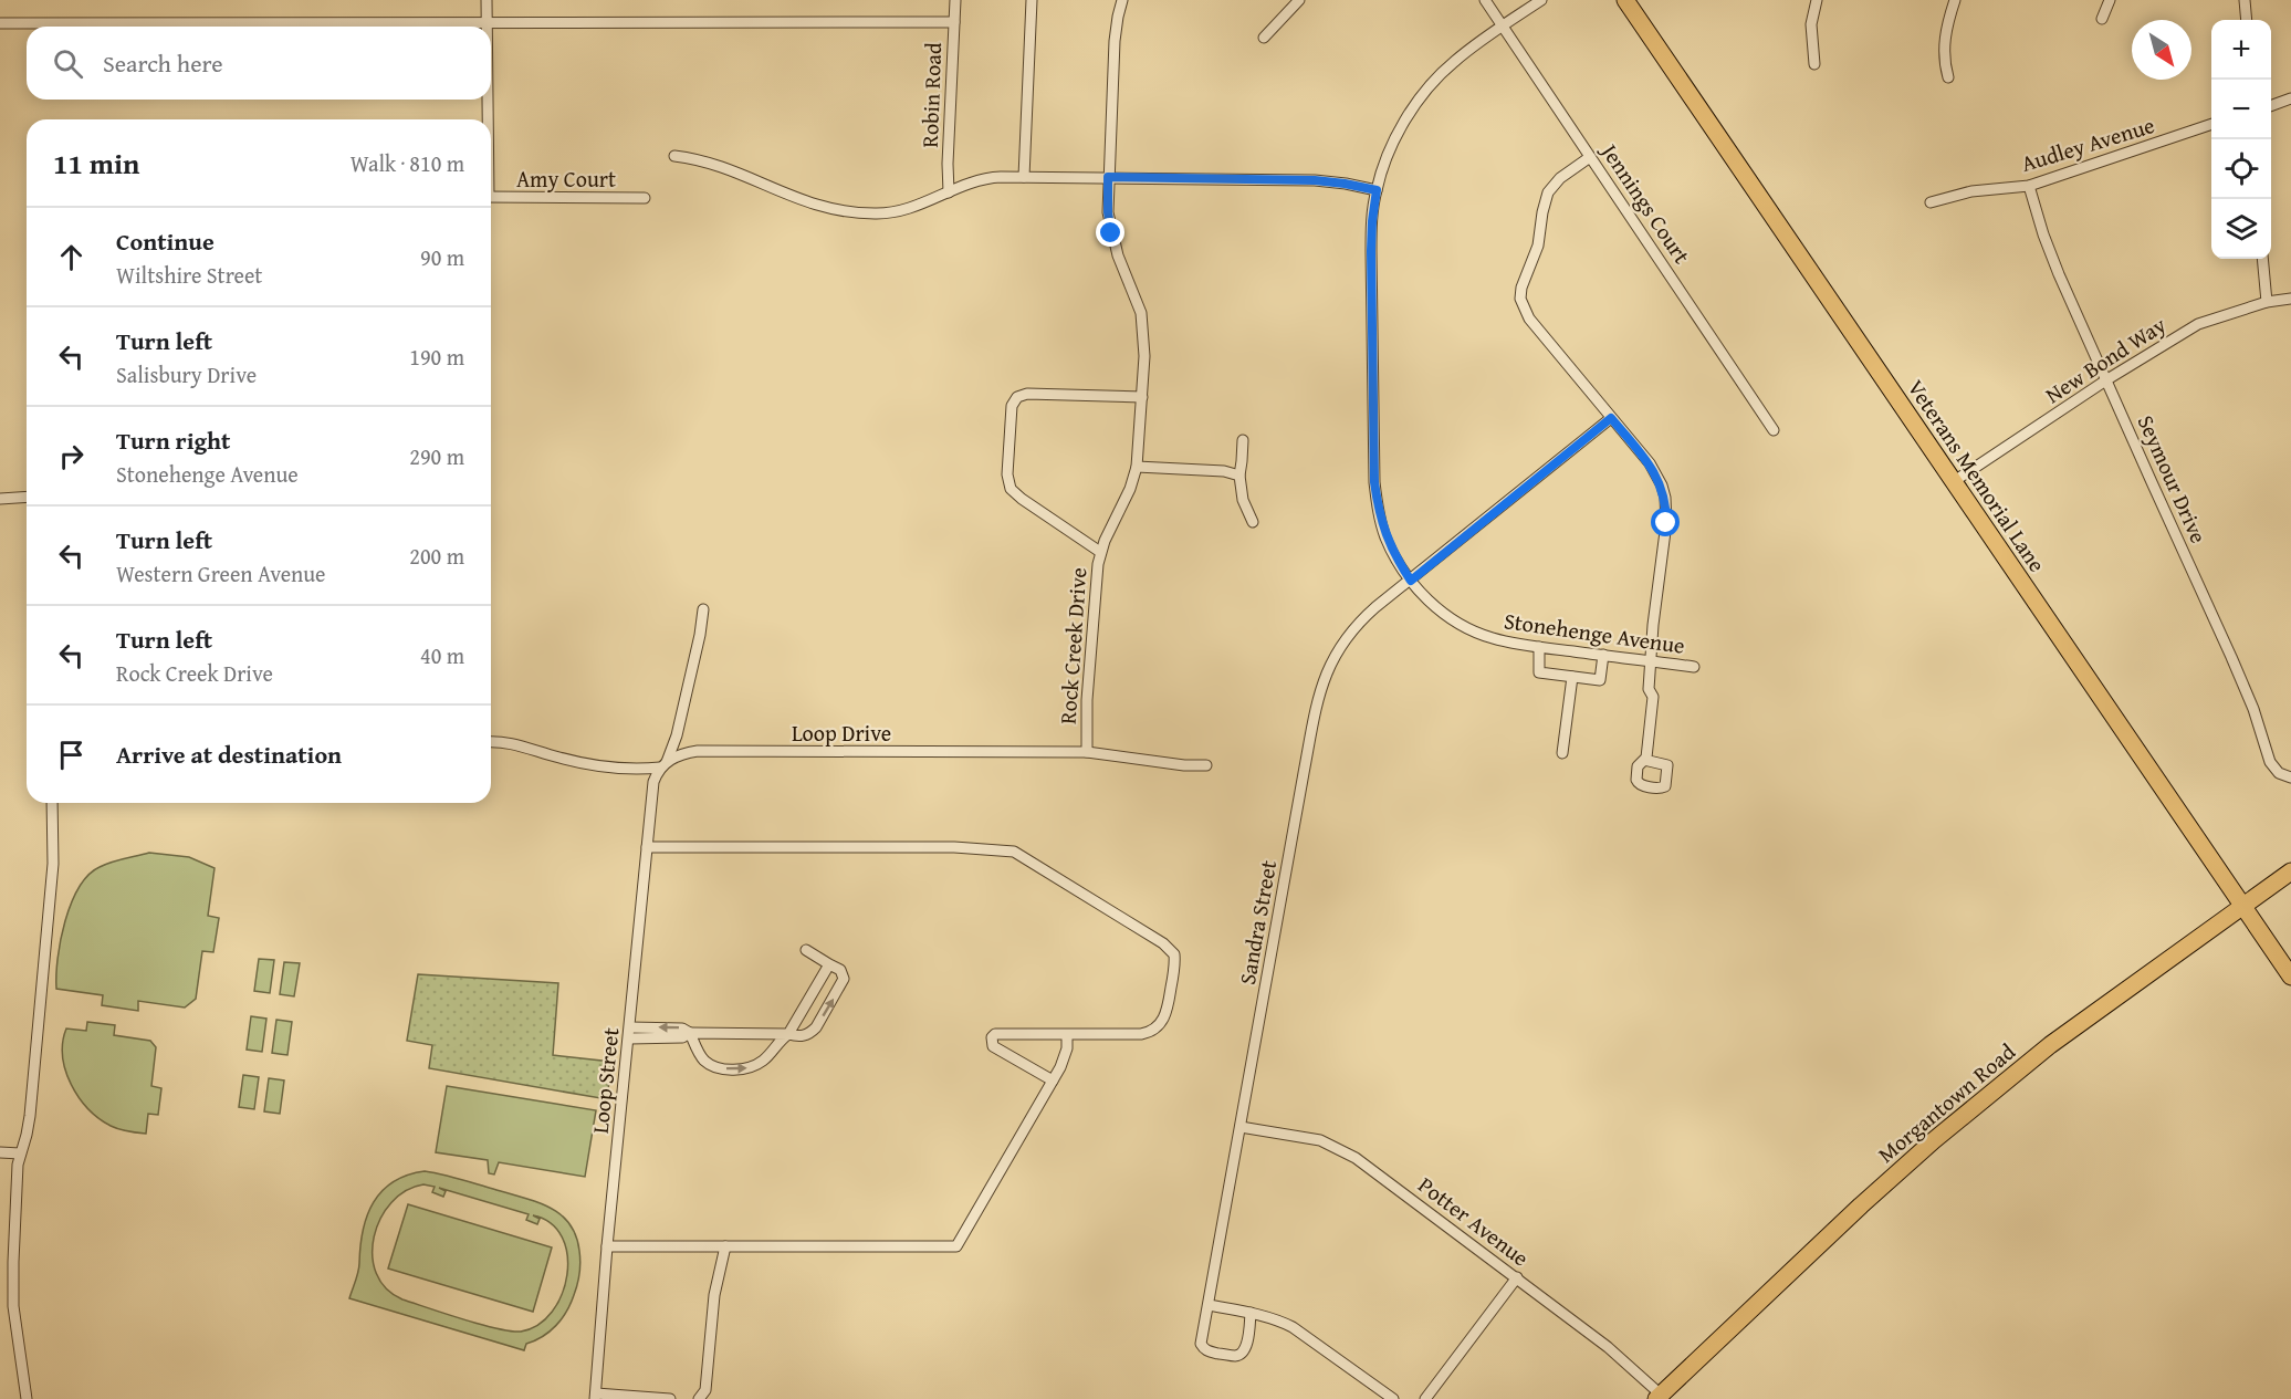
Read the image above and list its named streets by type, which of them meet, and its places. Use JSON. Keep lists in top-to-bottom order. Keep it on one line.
{"streets":{"main road":["Veterans Memorial Lane","Morgantown Road"],"street":["Robin Road","Audley Avenue","Amy Court","Jennings Court","New Bond Way","Seymour Drive","Stonehenge Avenue","Rock Creek Drive","Loop Drive","Sandra Street","Loop Street","Potter Avenue"]},"crossings":[["Audley Avenue","Seymour Drive"],["Jennings Court","Stonehenge Avenue"],["New Bond Way","Veterans Memorial Lane"],["New Bond Way","Seymour Drive"],["Veterans Memorial Lane","Morgantown Road"],["Stonehenge Avenue","Sandra Street"],["Rock Creek Drive","Loop Drive"],["Loop Drive","Loop Street"],["Sandra Street","Potter Avenue"],["Morgantown Road","Potter Avenue"]],"north":"bottom right","page":{"map_buttons":["+","−"],"search":"Search here","heading":["11 min","Walk · 810 m"],"list":[["Continue","Wiltshire Street","90 m"],["Turn left","Salisbury Drive","190 m"],["Turn right","Stonehenge Avenue","290 m"],["Turn left","Western Green Avenue","200 m"],["Turn left","Rock Creek Drive","40 m"],"Arrive at destination"]}}
